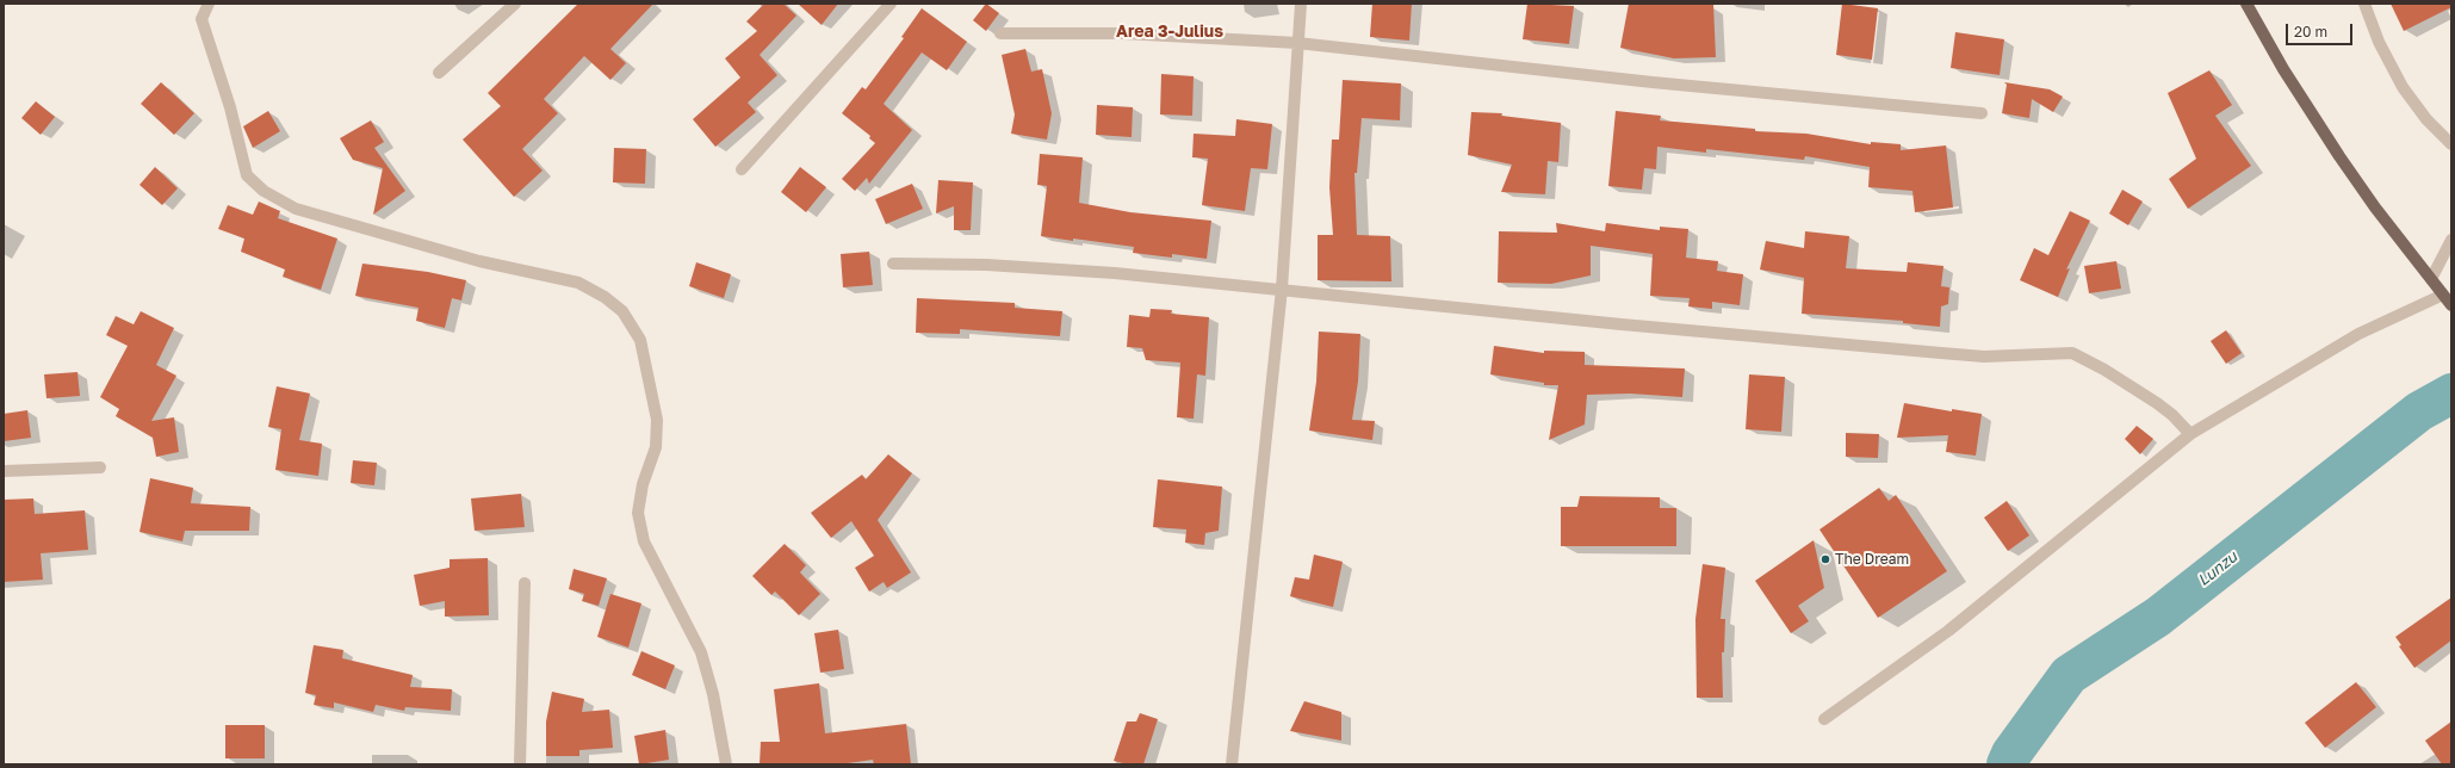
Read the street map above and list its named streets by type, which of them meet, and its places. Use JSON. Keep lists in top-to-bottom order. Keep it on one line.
{"districts":["Area 3-Julius"],"water":["Lunzu"],"places":["The Dream"],"scale_bar":"20 m"}
